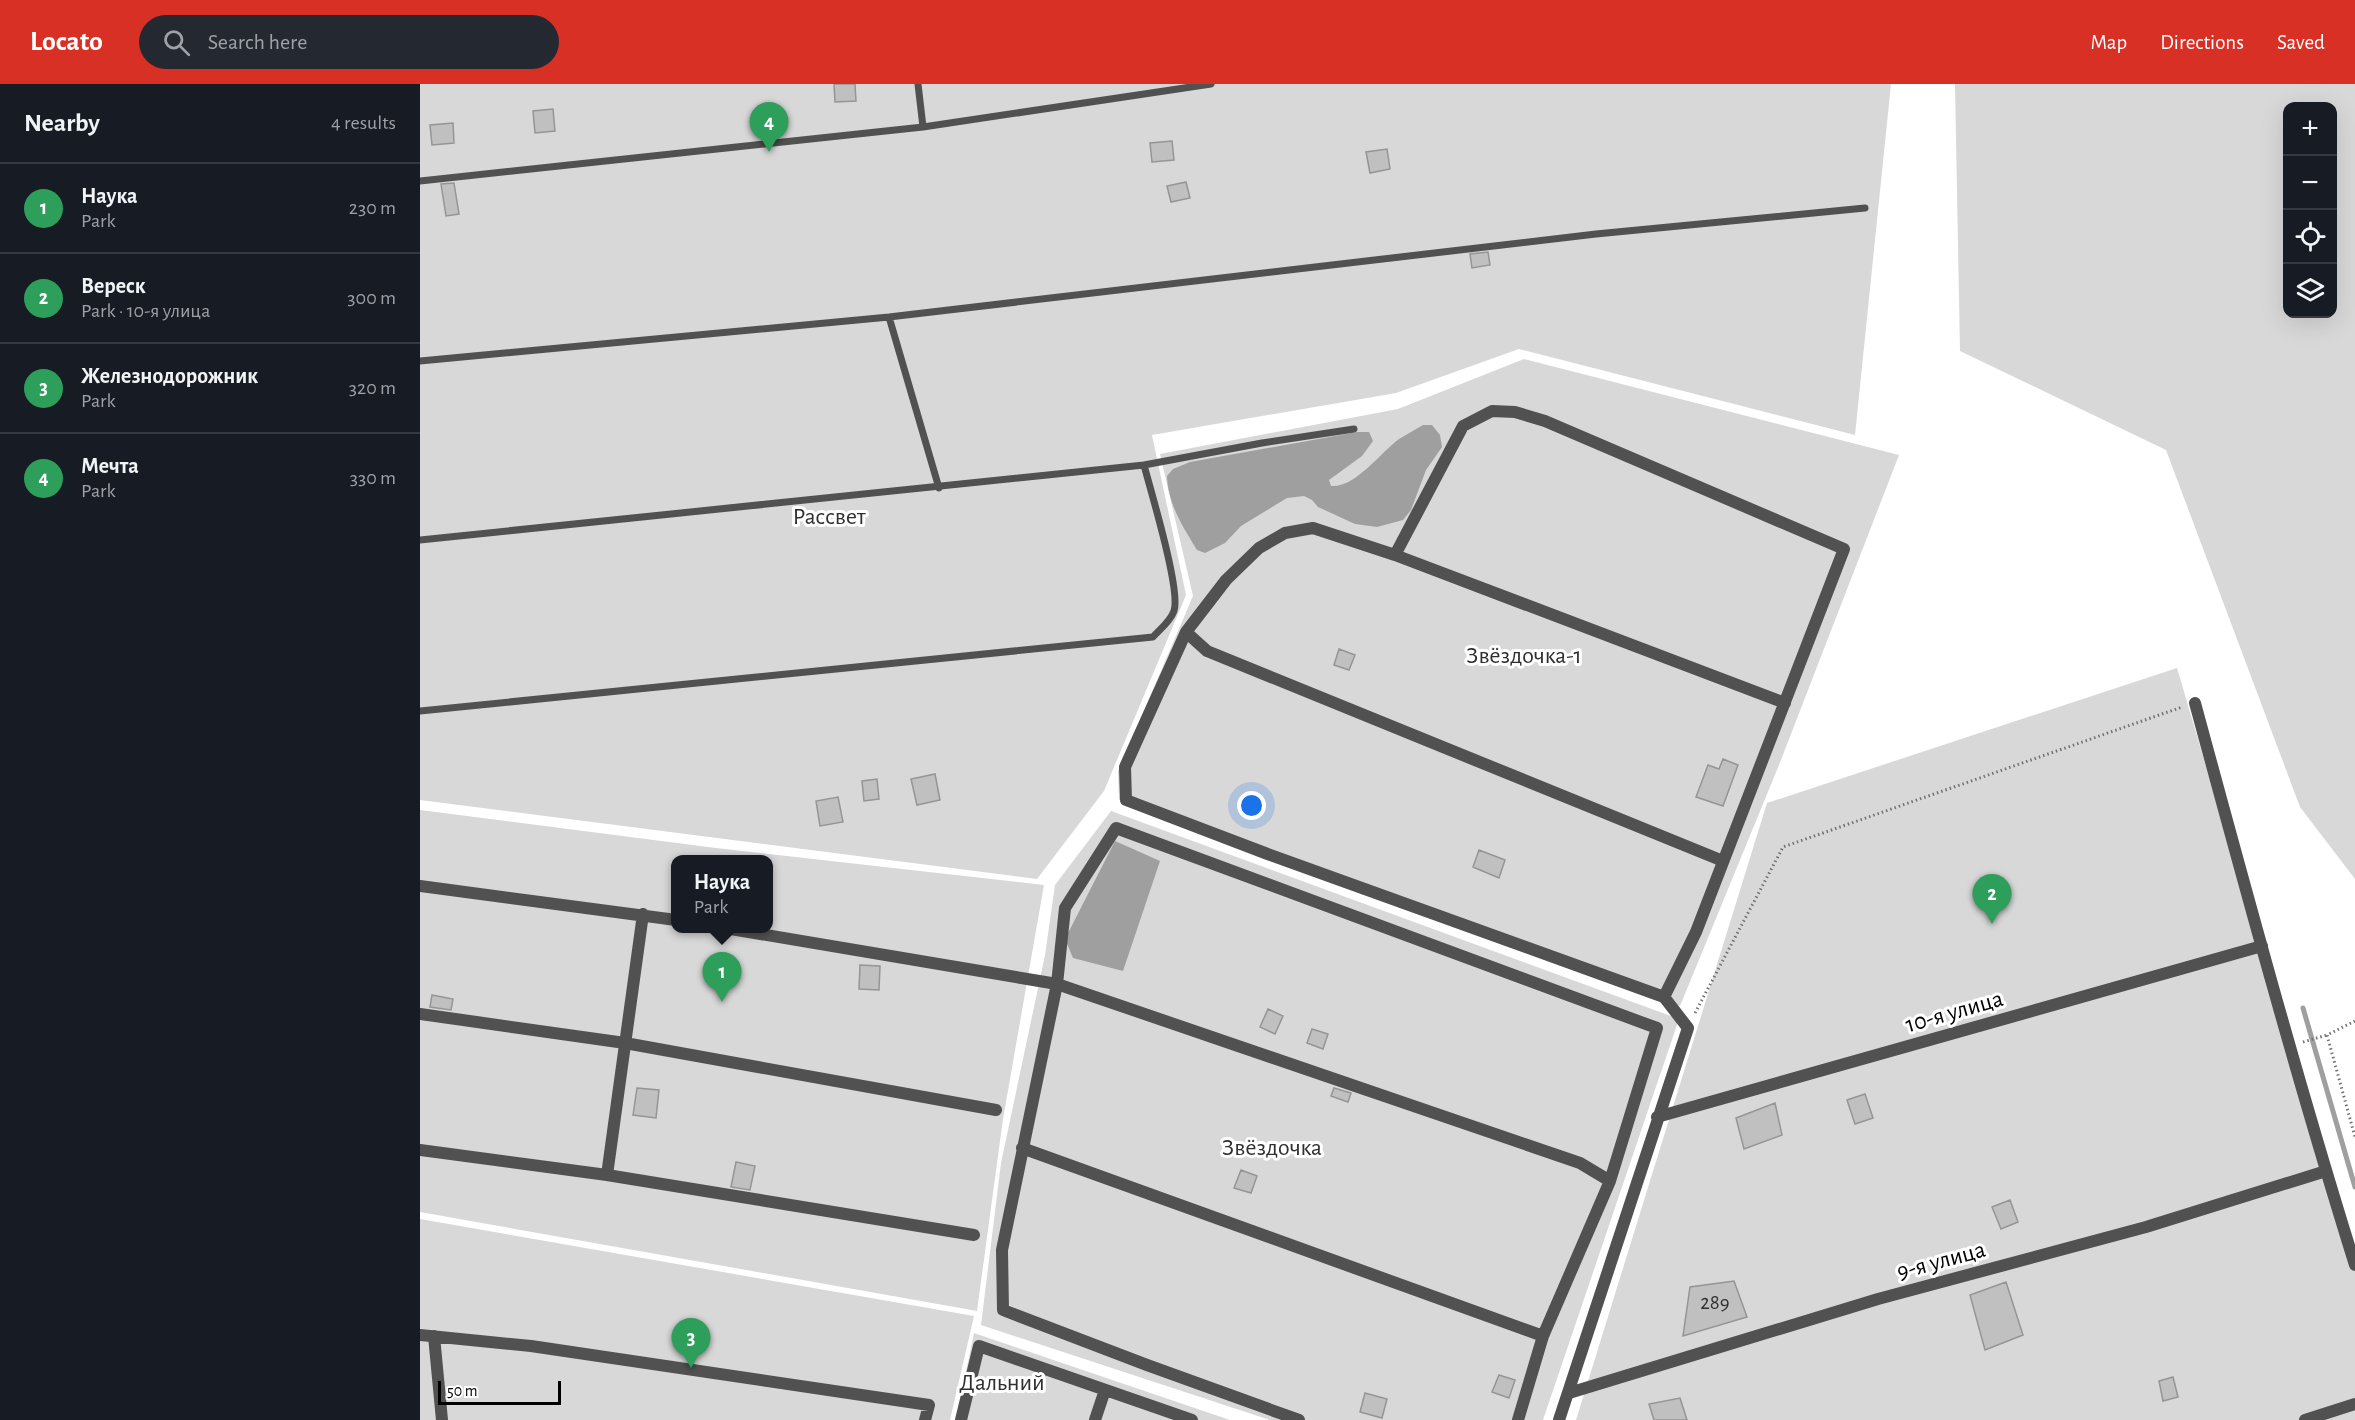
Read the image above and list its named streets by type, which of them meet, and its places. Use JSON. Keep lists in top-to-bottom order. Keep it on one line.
{"streets":{"street":["10-я улица","9-я улица"]},"parks":["Рассвет","Звёздочка-1","Звёздочка","Дальний"],"house_numbers":["289"],"scale_bar":"50 m","page":{"header":"Locato","search":"Search here","nav":["Map","Directions","Saved"],"heading":["Nearby","4 results"],"map_buttons":["+","−"],"pins":["4","2","1","3"],"list":[{"mark":"1","name":"Наука","note":"Park","value":"230 m"},{"mark":"2","name":"Вереск","note":"Park · 10-я улица","value":"300 m"},{"mark":"3","name":"Железнодорожник","note":"Park","value":"320 m"},{"mark":"4","name":"Мечта","note":"Park","value":"330 m"}],"popup":["Наука","Park"],"scale":"50 m"}}
